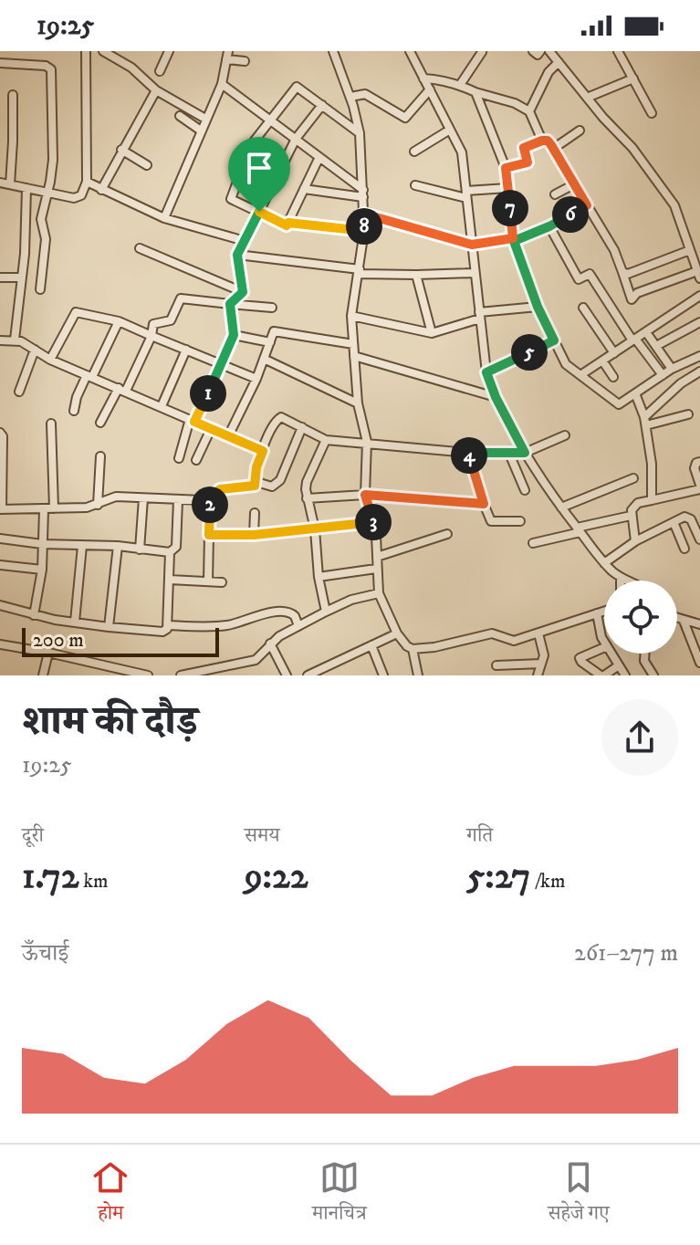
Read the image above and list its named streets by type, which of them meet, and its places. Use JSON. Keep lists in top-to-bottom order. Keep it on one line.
{"scale_bar":"200 m","page":{"status":"19:25","pins":["7","6","8","5","1","4","2","3"],"scale":"200 m","heading":["शाम की दौड़","19:25"],"stats":[["दूरी","1.72 km"],["समय","9:22"],["गति","5:27 /km"]],"chart":["ऊँचाई","261–277 m"],"tabs":["होम","मानचित्र","सहेजे गए"]}}
